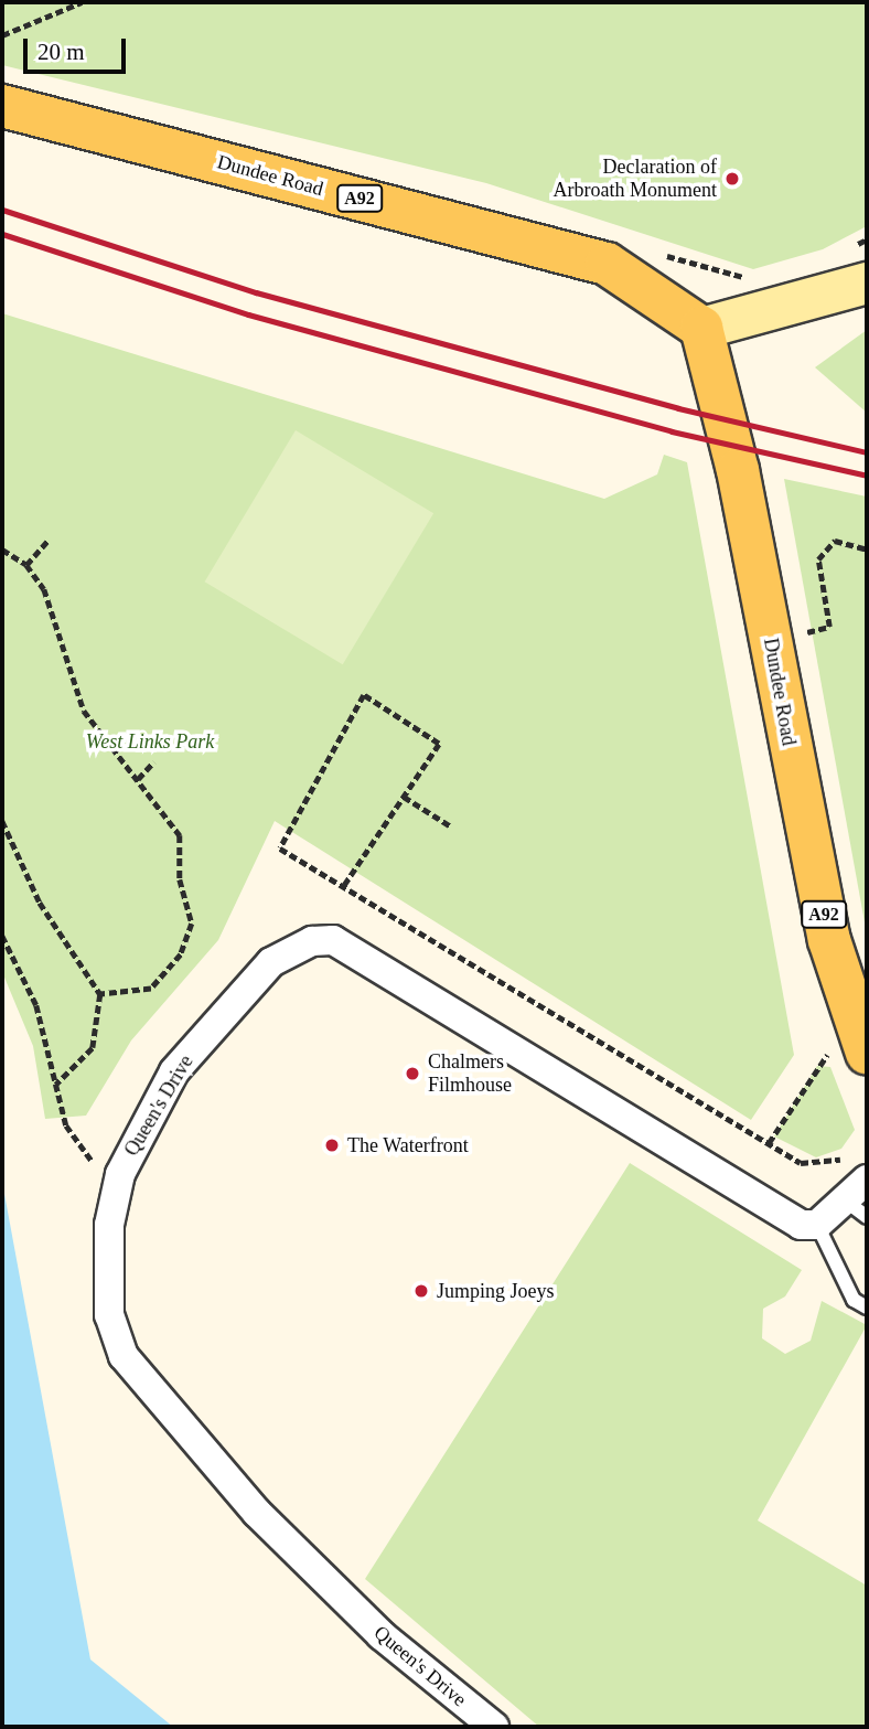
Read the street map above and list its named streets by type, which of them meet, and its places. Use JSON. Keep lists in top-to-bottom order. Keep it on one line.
{"streets":{"main road":["Dundee Road","A92"],"street":["Queen's Drive"]},"parks":["West Links Park"],"places":["Declaration of Arbroath Monument","Chalmers Filmhouse","The Waterfront","Jumping Joeys"],"scale_bar":"20 m"}
